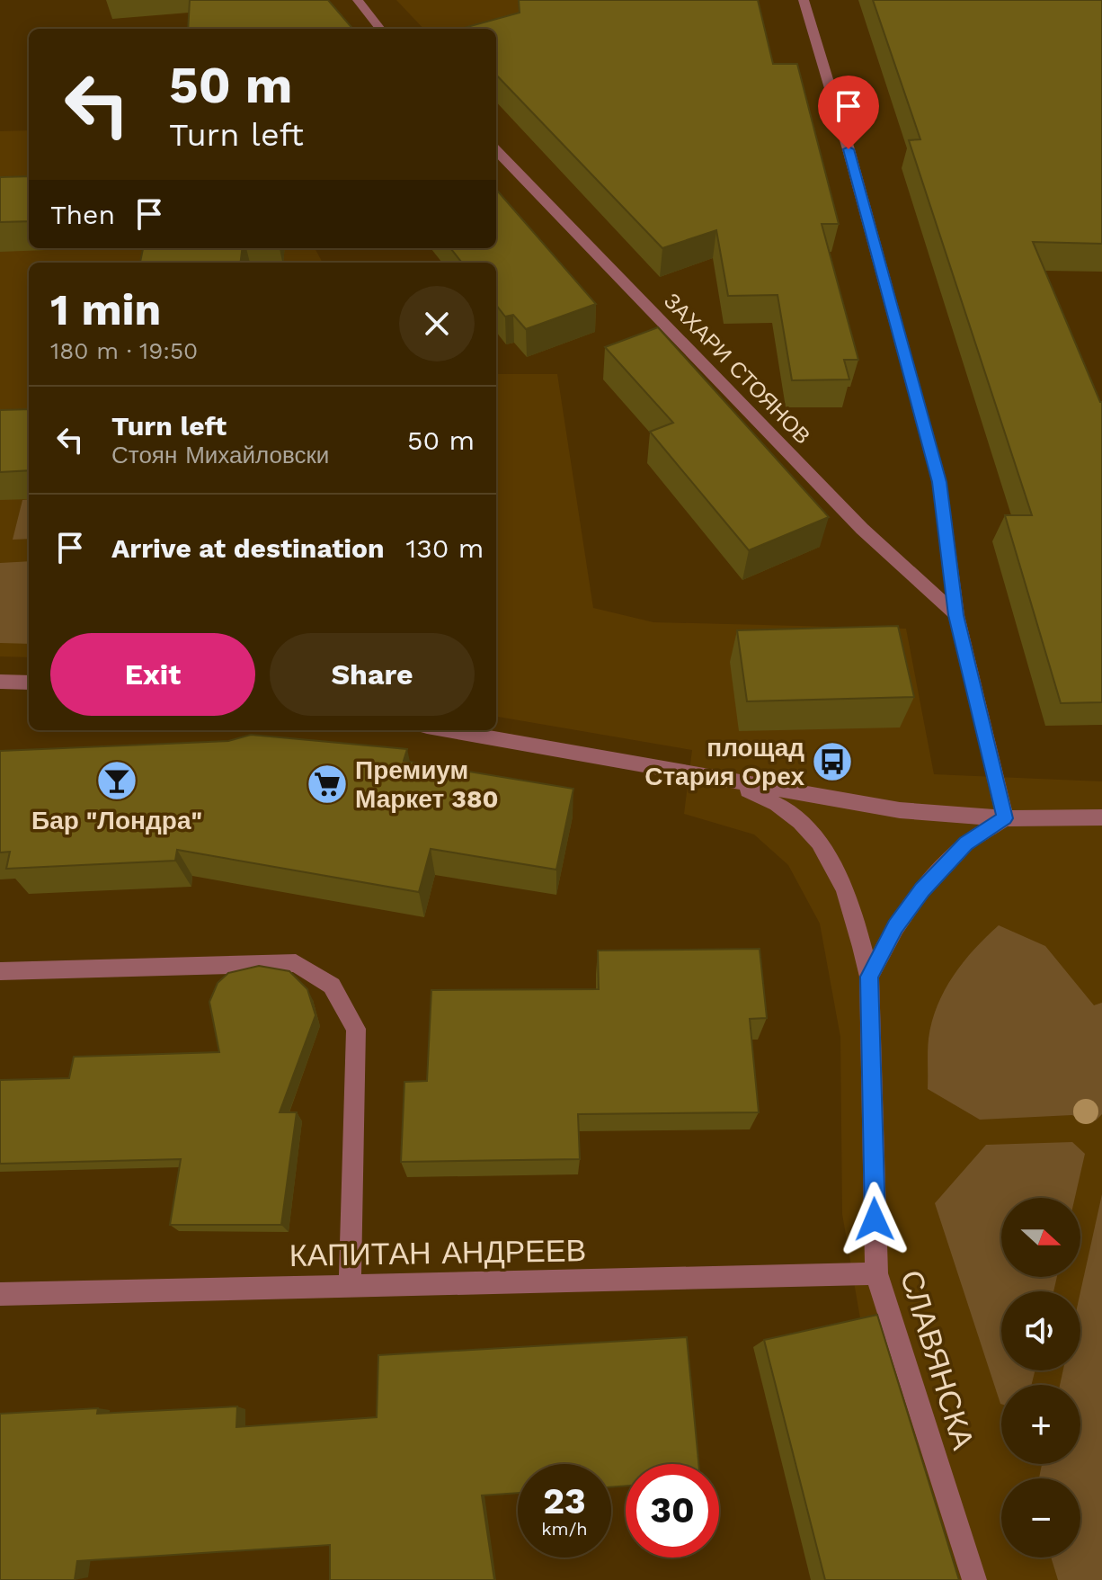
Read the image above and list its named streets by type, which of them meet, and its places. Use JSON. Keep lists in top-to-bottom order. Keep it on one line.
{"streets":{"street":["ЗАХАРИ СТОЯНОВ","КАПИТАН АНДРЕЕВ","СЛАВЯНСКА"]},"crossings":[["КАПИТАН АНДРЕЕВ","СЛАВЯНСКА"]],"places":{"bus stop":["площад Стария Орех"],"bar":["Бар \"Лондра\""],"supermarket":["Премиум Маркет 380"]},"north":"right","page":{"turn":["50 m","Turn left"],"then":"Then","heading":["1 min","180 m · 19:50"],"list":[{"name":"Turn left","note":"Стоян Михайловски","value":"50 m"},{"name":"Arrive at destination","value":"130 m"}],"buttons":["Exit","Share"],"map_buttons":["+","−"],"speed":"23 km/h","limit":"30"}}
